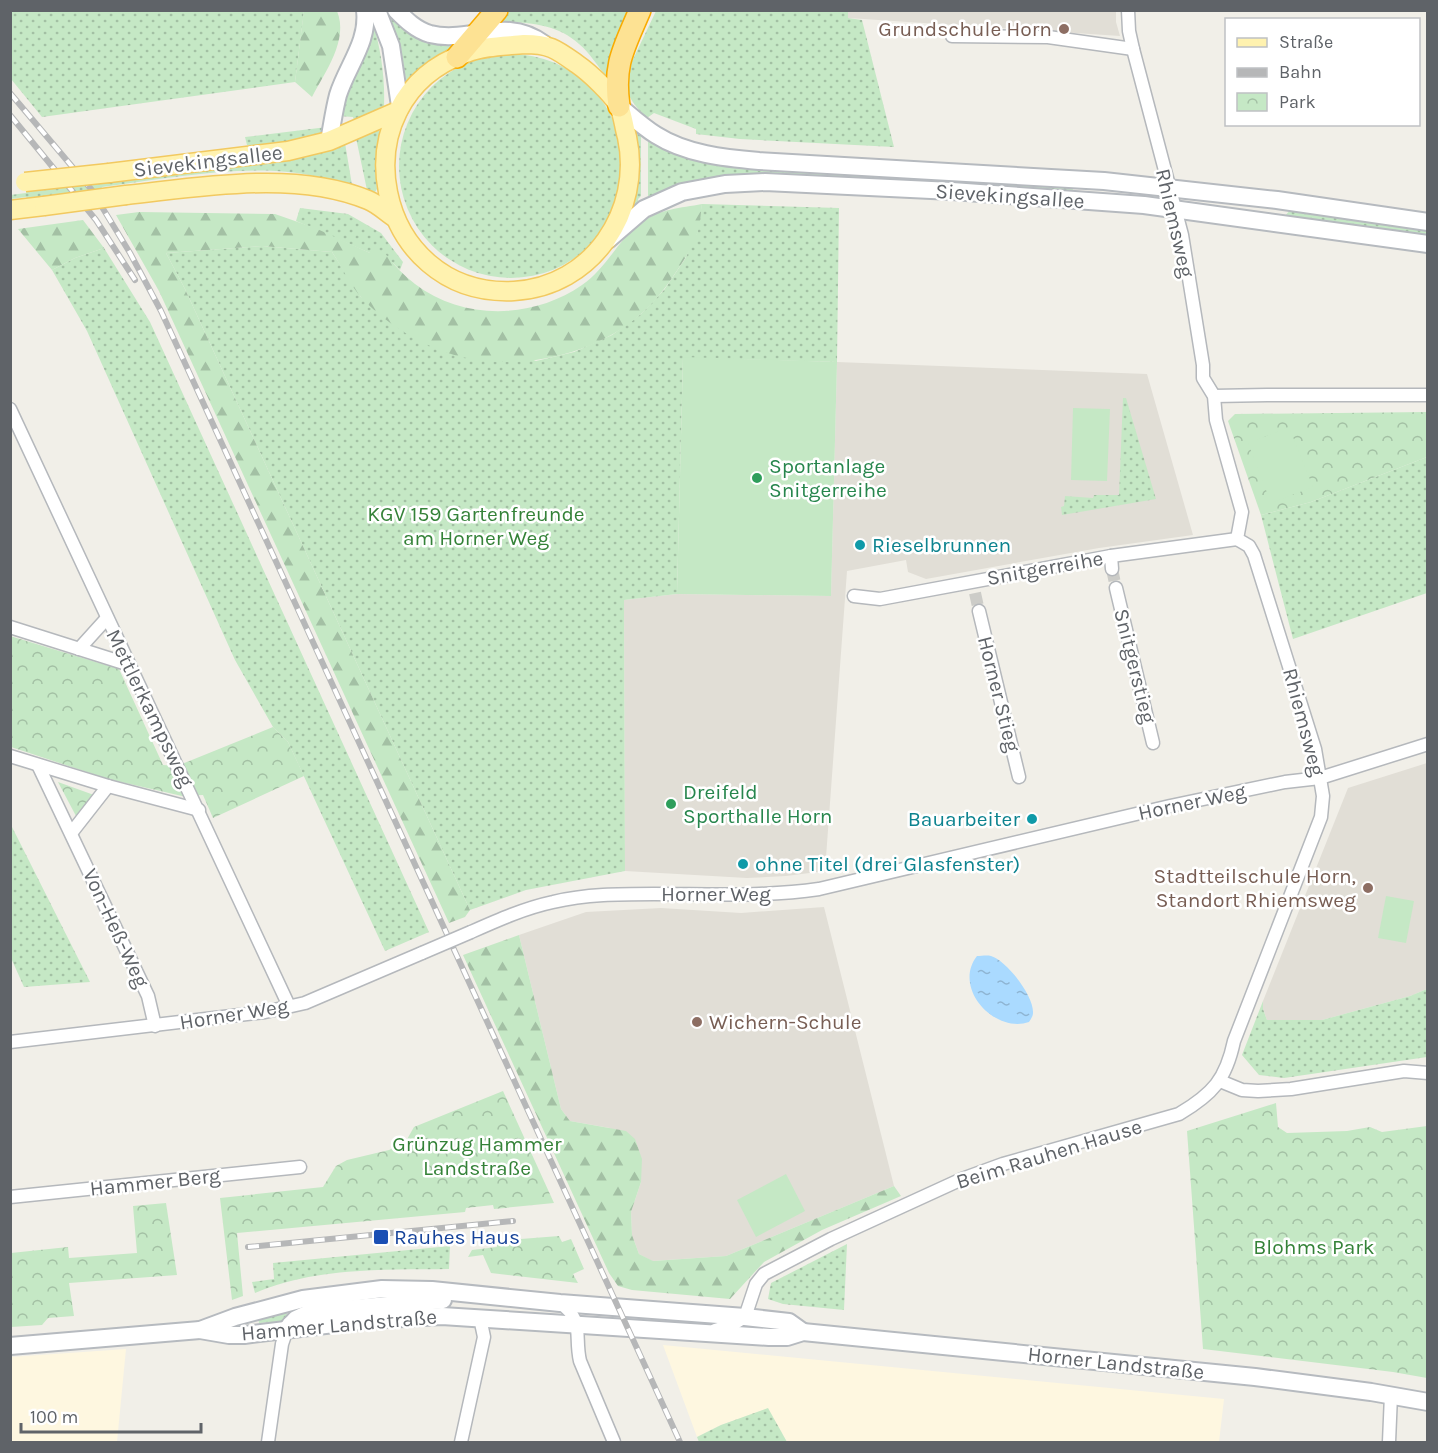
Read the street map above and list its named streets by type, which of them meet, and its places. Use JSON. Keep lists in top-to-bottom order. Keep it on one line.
{"streets":{"main road":["Sievekingsallee","Hammer Landstraße","Horner Landstraße"],"street":["Rhiemsweg","Snitgerreihe","Snitgerstieg","Horner Stieg","Mettlerkampsweg","Horner Weg","Von-Heß-Weg","Beim Rauhen Hause","Hammer Berg"]},"crossings":[["Sievekingsallee","Rhiemsweg"],["Rhiemsweg","Snitgerreihe"],["Rhiemsweg","Horner Weg"],["Rhiemsweg","Beim Rauhen Hause"],["Mettlerkampsweg","Horner Weg"],["Horner Weg","Von-Heß-Weg"],["Beim Rauhen Hause","Horner Landstraße"],["Hammer Landstraße","Horner Landstraße"]],"parks":["KGV 159 Gartenfreunde am Horner Weg","Grünzug Hammer Landstraße","Blohms Park"],"places":{"other":["Grundschule Horn","Sportanlage Snitgerreihe","Rieselbrunnen","Dreifeld Sporthalle Horn","Bauarbeiter","ohne Titel (drei Glasfenster)","Stadtteilschule Horn, Standort Rhiemsweg","Wichern-Schule"],"transit":["Rauhes Haus"]},"legend":["Straße","Bahn","Park"],"scale_bar":"100 m"}
